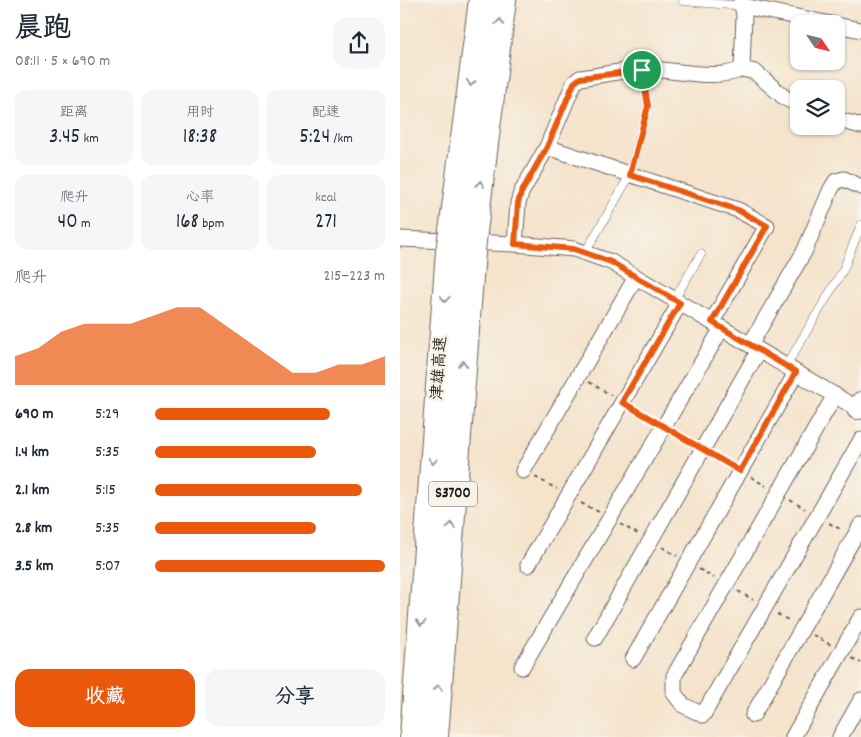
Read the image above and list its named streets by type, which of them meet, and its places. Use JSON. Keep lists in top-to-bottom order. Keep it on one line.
{"streets":{"highway":["津雄高速","S3700"]},"north":"bottom right","page":{"heading":["晨跑","08:11 · 5 × 690 m"],"stats":[["距离","3.45 km"],["用时","18:38"],["配速","5:24 /km"],["爬升","40 m"],["心率","168 bpm"],["kcal","271"]],"chart":["爬升","215–223 m"],"list":[{"name":"690 m","note":"5:29"},{"name":"1.4 km","note":"5:35"},{"name":"2.1 km","note":"5:15"},{"name":"2.8 km","note":"5:35"},{"name":"3.5 km","note":"5:07"}],"buttons":["收藏","分享"]}}
